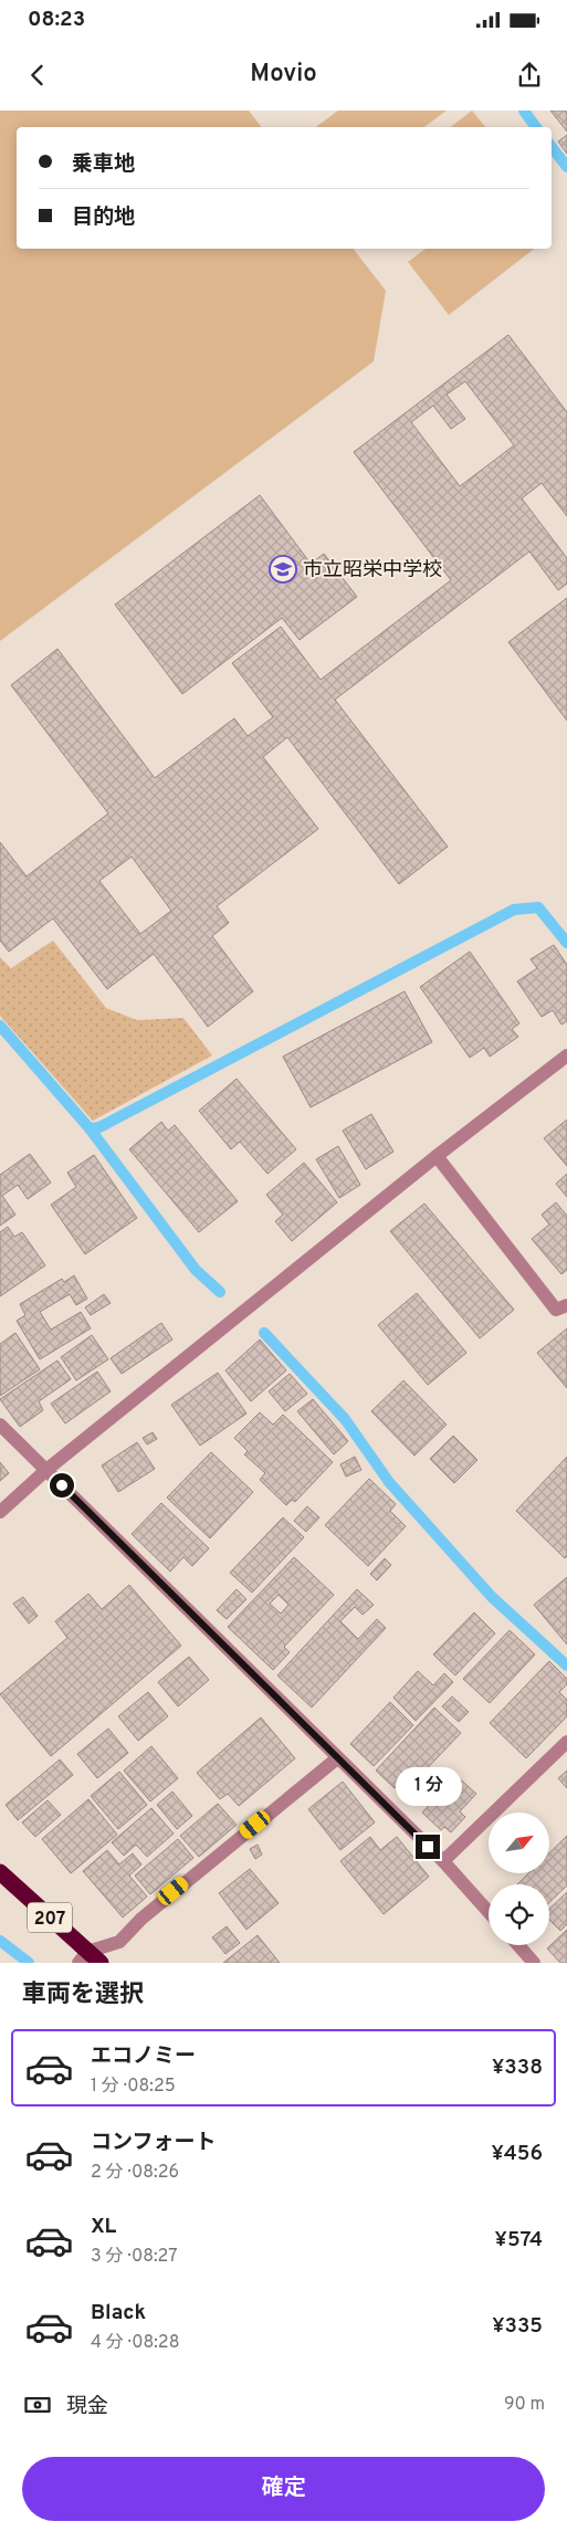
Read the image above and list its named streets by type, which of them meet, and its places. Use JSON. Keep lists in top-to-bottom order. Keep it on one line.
{"streets":{"highway":["207"]},"places":{"school or university":["市立昭栄中学校"]},"north":"top right","page":{"status":"08:23","header":"Movio","banner":["乗車地","目的地"],"bubble":"1 分","heading":"車両を選択","list":[{"name":"エコノミー","note":"1 分 · 08:25","value":"¥338"},{"name":"コンフォート","note":"2 分 · 08:26","value":"¥456"},{"name":"XL","note":"3 分 · 08:27","value":"¥574"},{"name":"Black","note":"4 分 · 08:28","value":"¥335"}],"pay":["現金","90 m"],"buttons":"確定"}}
